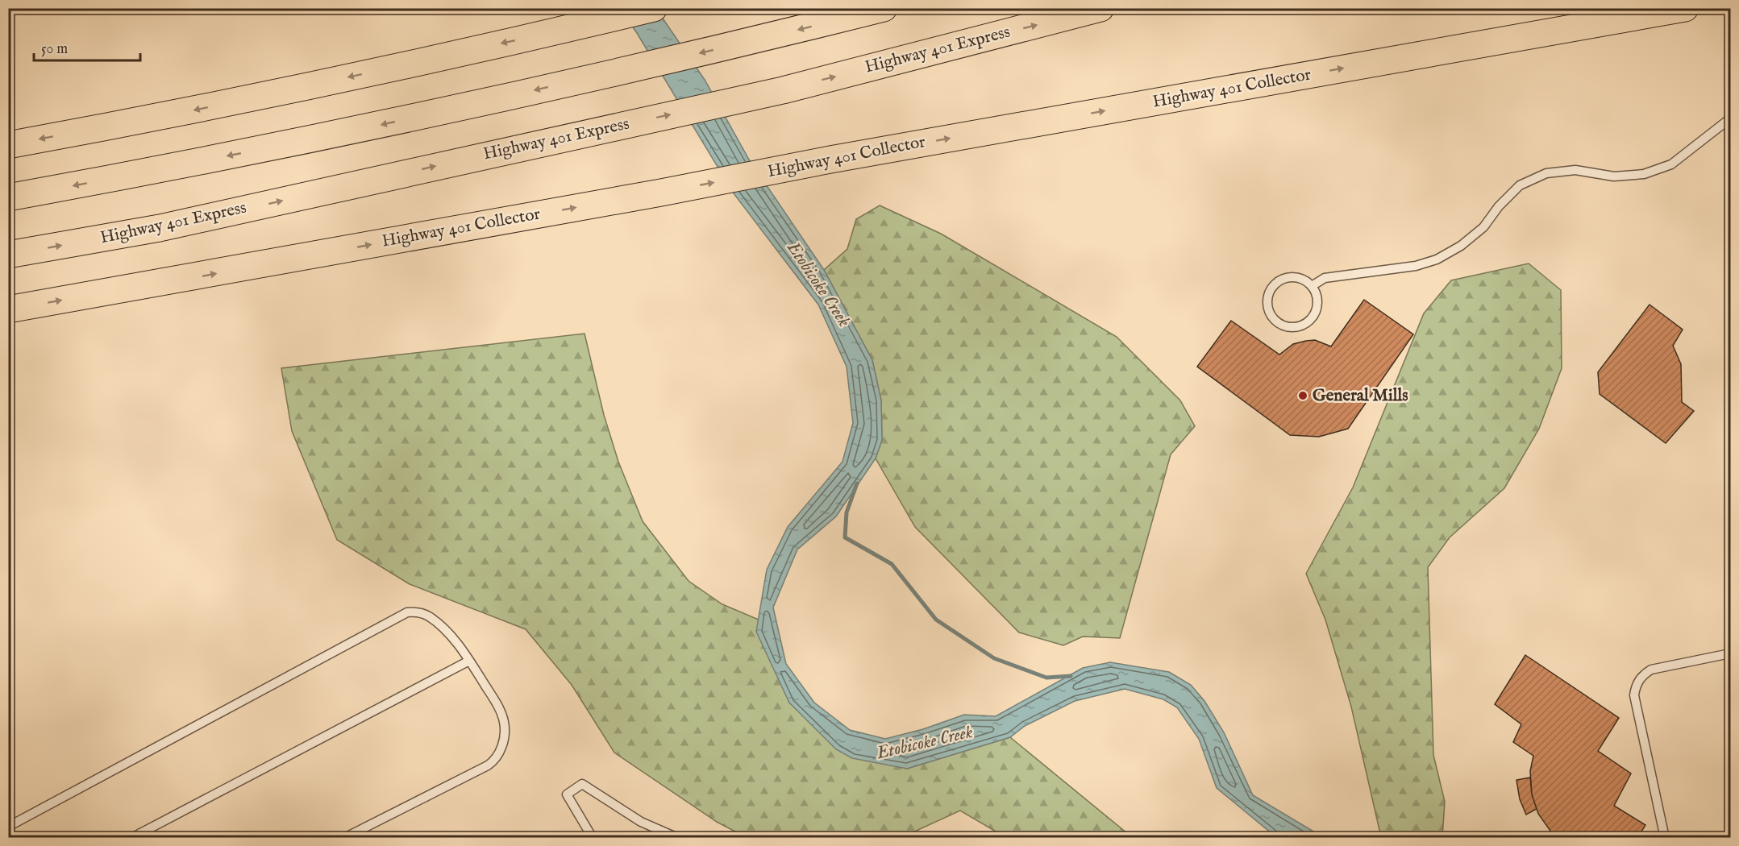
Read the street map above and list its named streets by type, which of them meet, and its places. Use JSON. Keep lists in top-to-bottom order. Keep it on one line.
{"streets":{"highway":["Highway 401 Express","Highway 401 Collector"]},"water":["Etobicoke Creek"],"places":["General Mills"],"scale_bar":"50 m"}
